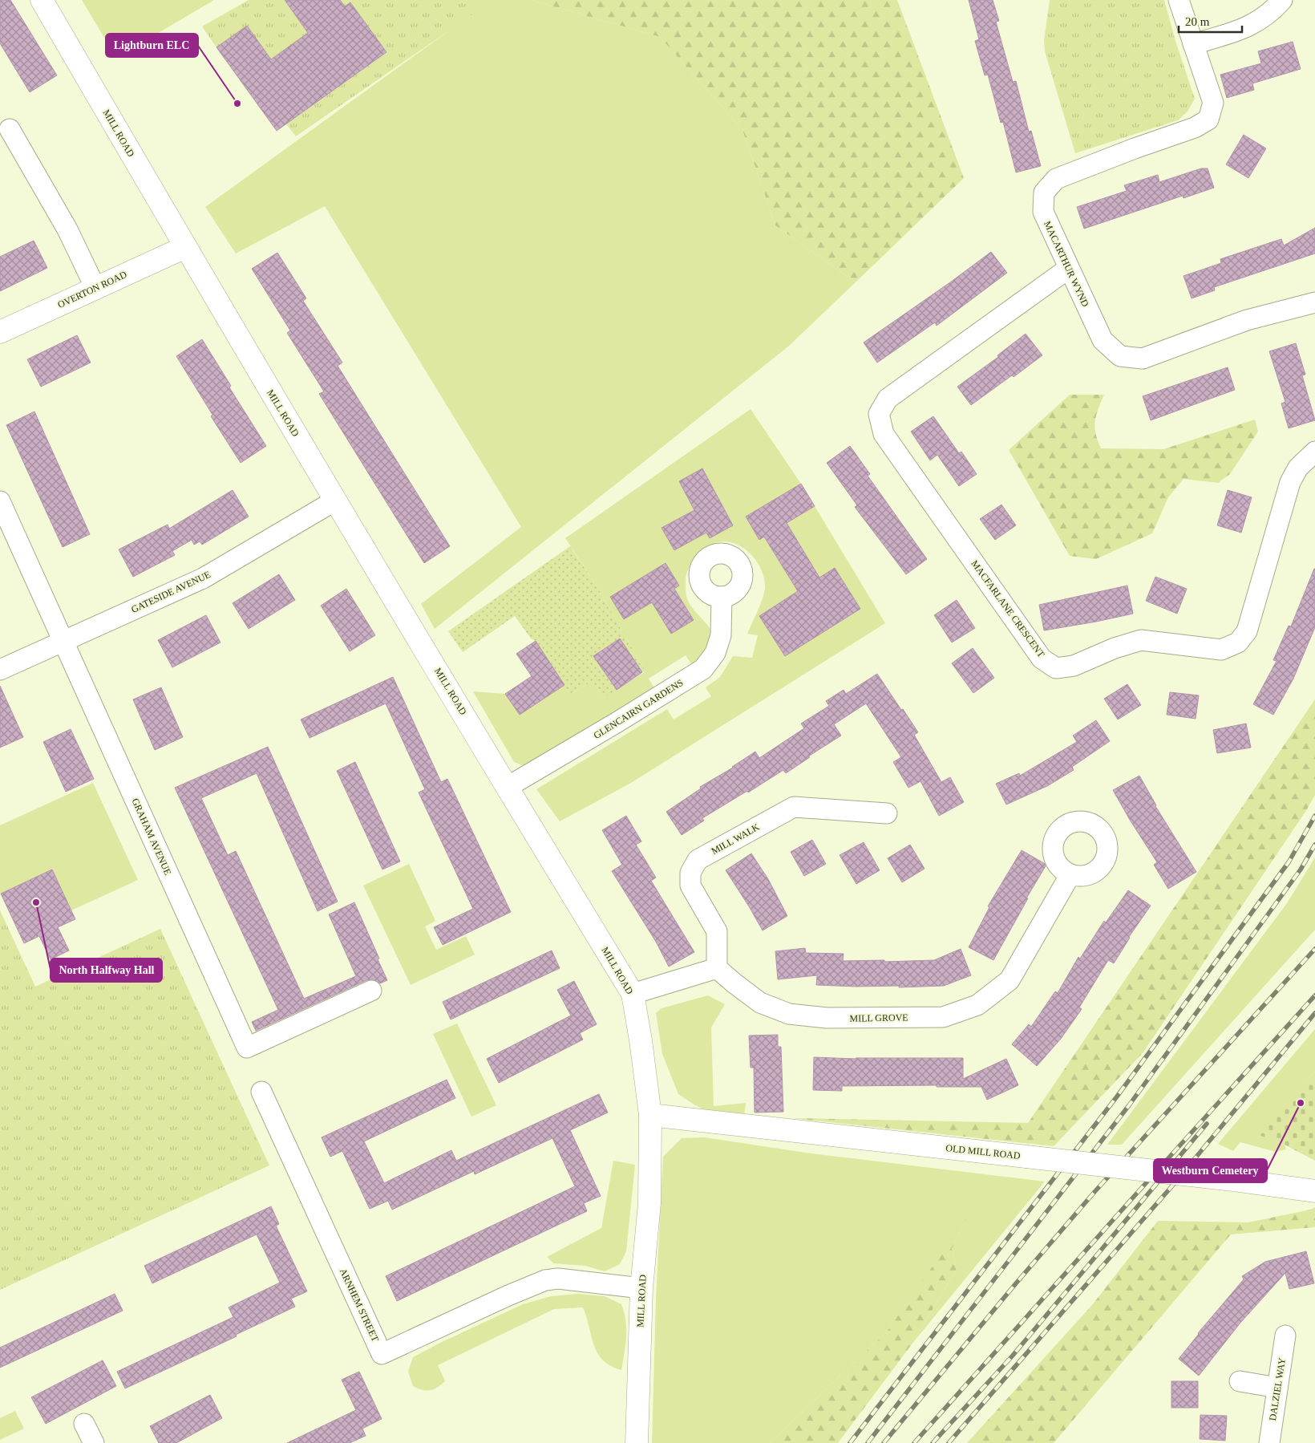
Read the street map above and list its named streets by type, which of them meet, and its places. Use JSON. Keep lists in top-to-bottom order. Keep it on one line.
{"streets":{"street":["MILL ROAD","MACARTHUR WYND","OVERTON ROAD","GATESIDE AVENUE","MACFARLANE CRESCENT","GLENCAIRN GARDENS","GRAHAM AVENUE","MILL WALK","MILL GROVE","OLD MILL ROAD","ARNHEM STREET","DALZIEL WAY"]},"crossings":[["MILL ROAD","OVERTON ROAD"],["MILL ROAD","GATESIDE AVENUE"],["MILL ROAD","GLENCAIRN GARDENS"],["MILL ROAD","OLD MILL ROAD"],["MILL ROAD","ARNHEM STREET"],["MACARTHUR WYND","MACFARLANE CRESCENT"],["GATESIDE AVENUE","GRAHAM AVENUE"],["MILL WALK","MILL GROVE"]],"places":["Lightburn ELC","North Halfway Hall","Westburn Cemetery"],"scale_bar":"20 m"}
